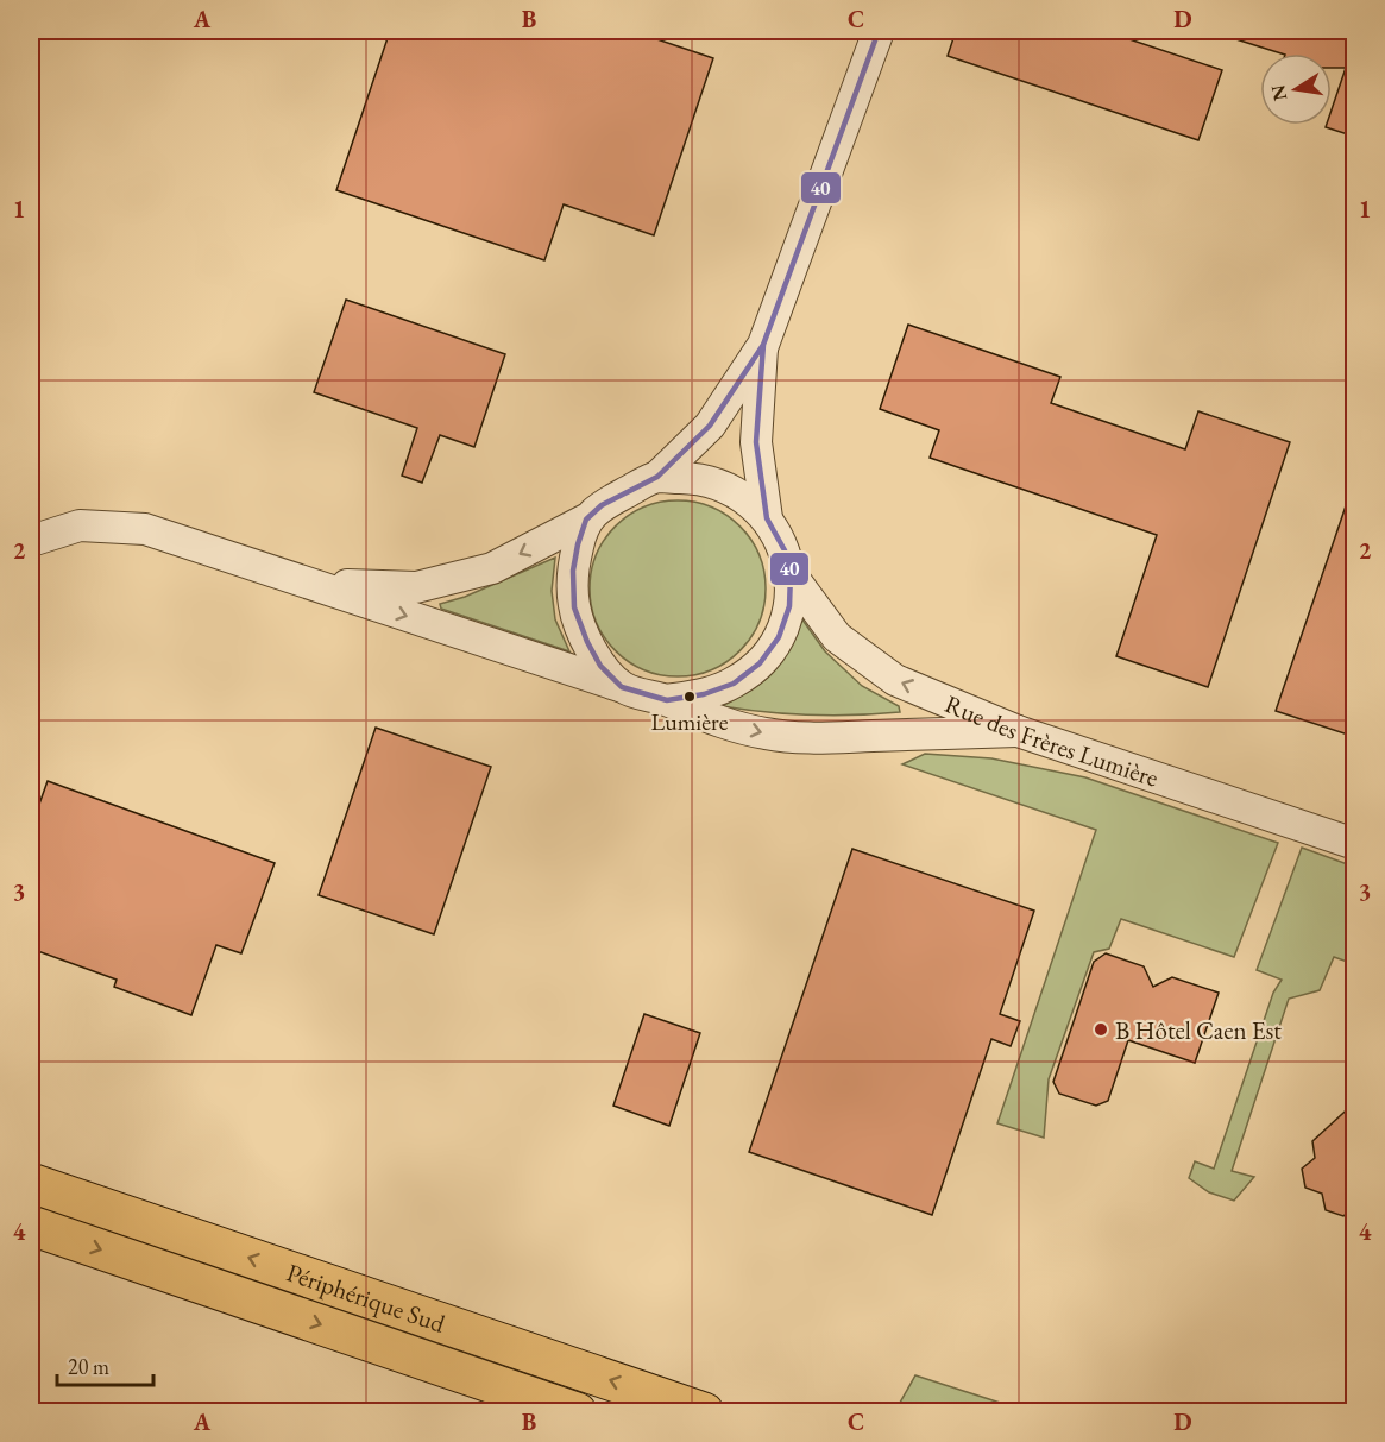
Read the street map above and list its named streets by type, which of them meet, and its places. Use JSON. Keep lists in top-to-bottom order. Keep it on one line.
{"streets":{"highway":["Périphérique Sud"],"street":["Rue des Frères Lumière"]},"one_way":["Rue des Frères Lumière"],"places":["Lumière","B Hôtel Caen Est"],"lines":["transit line 40"],"scale_bar":"20 m","north":"left","grid":{"columns":["A","B","C","D"],"rows":["1","2","3","4"]}}
